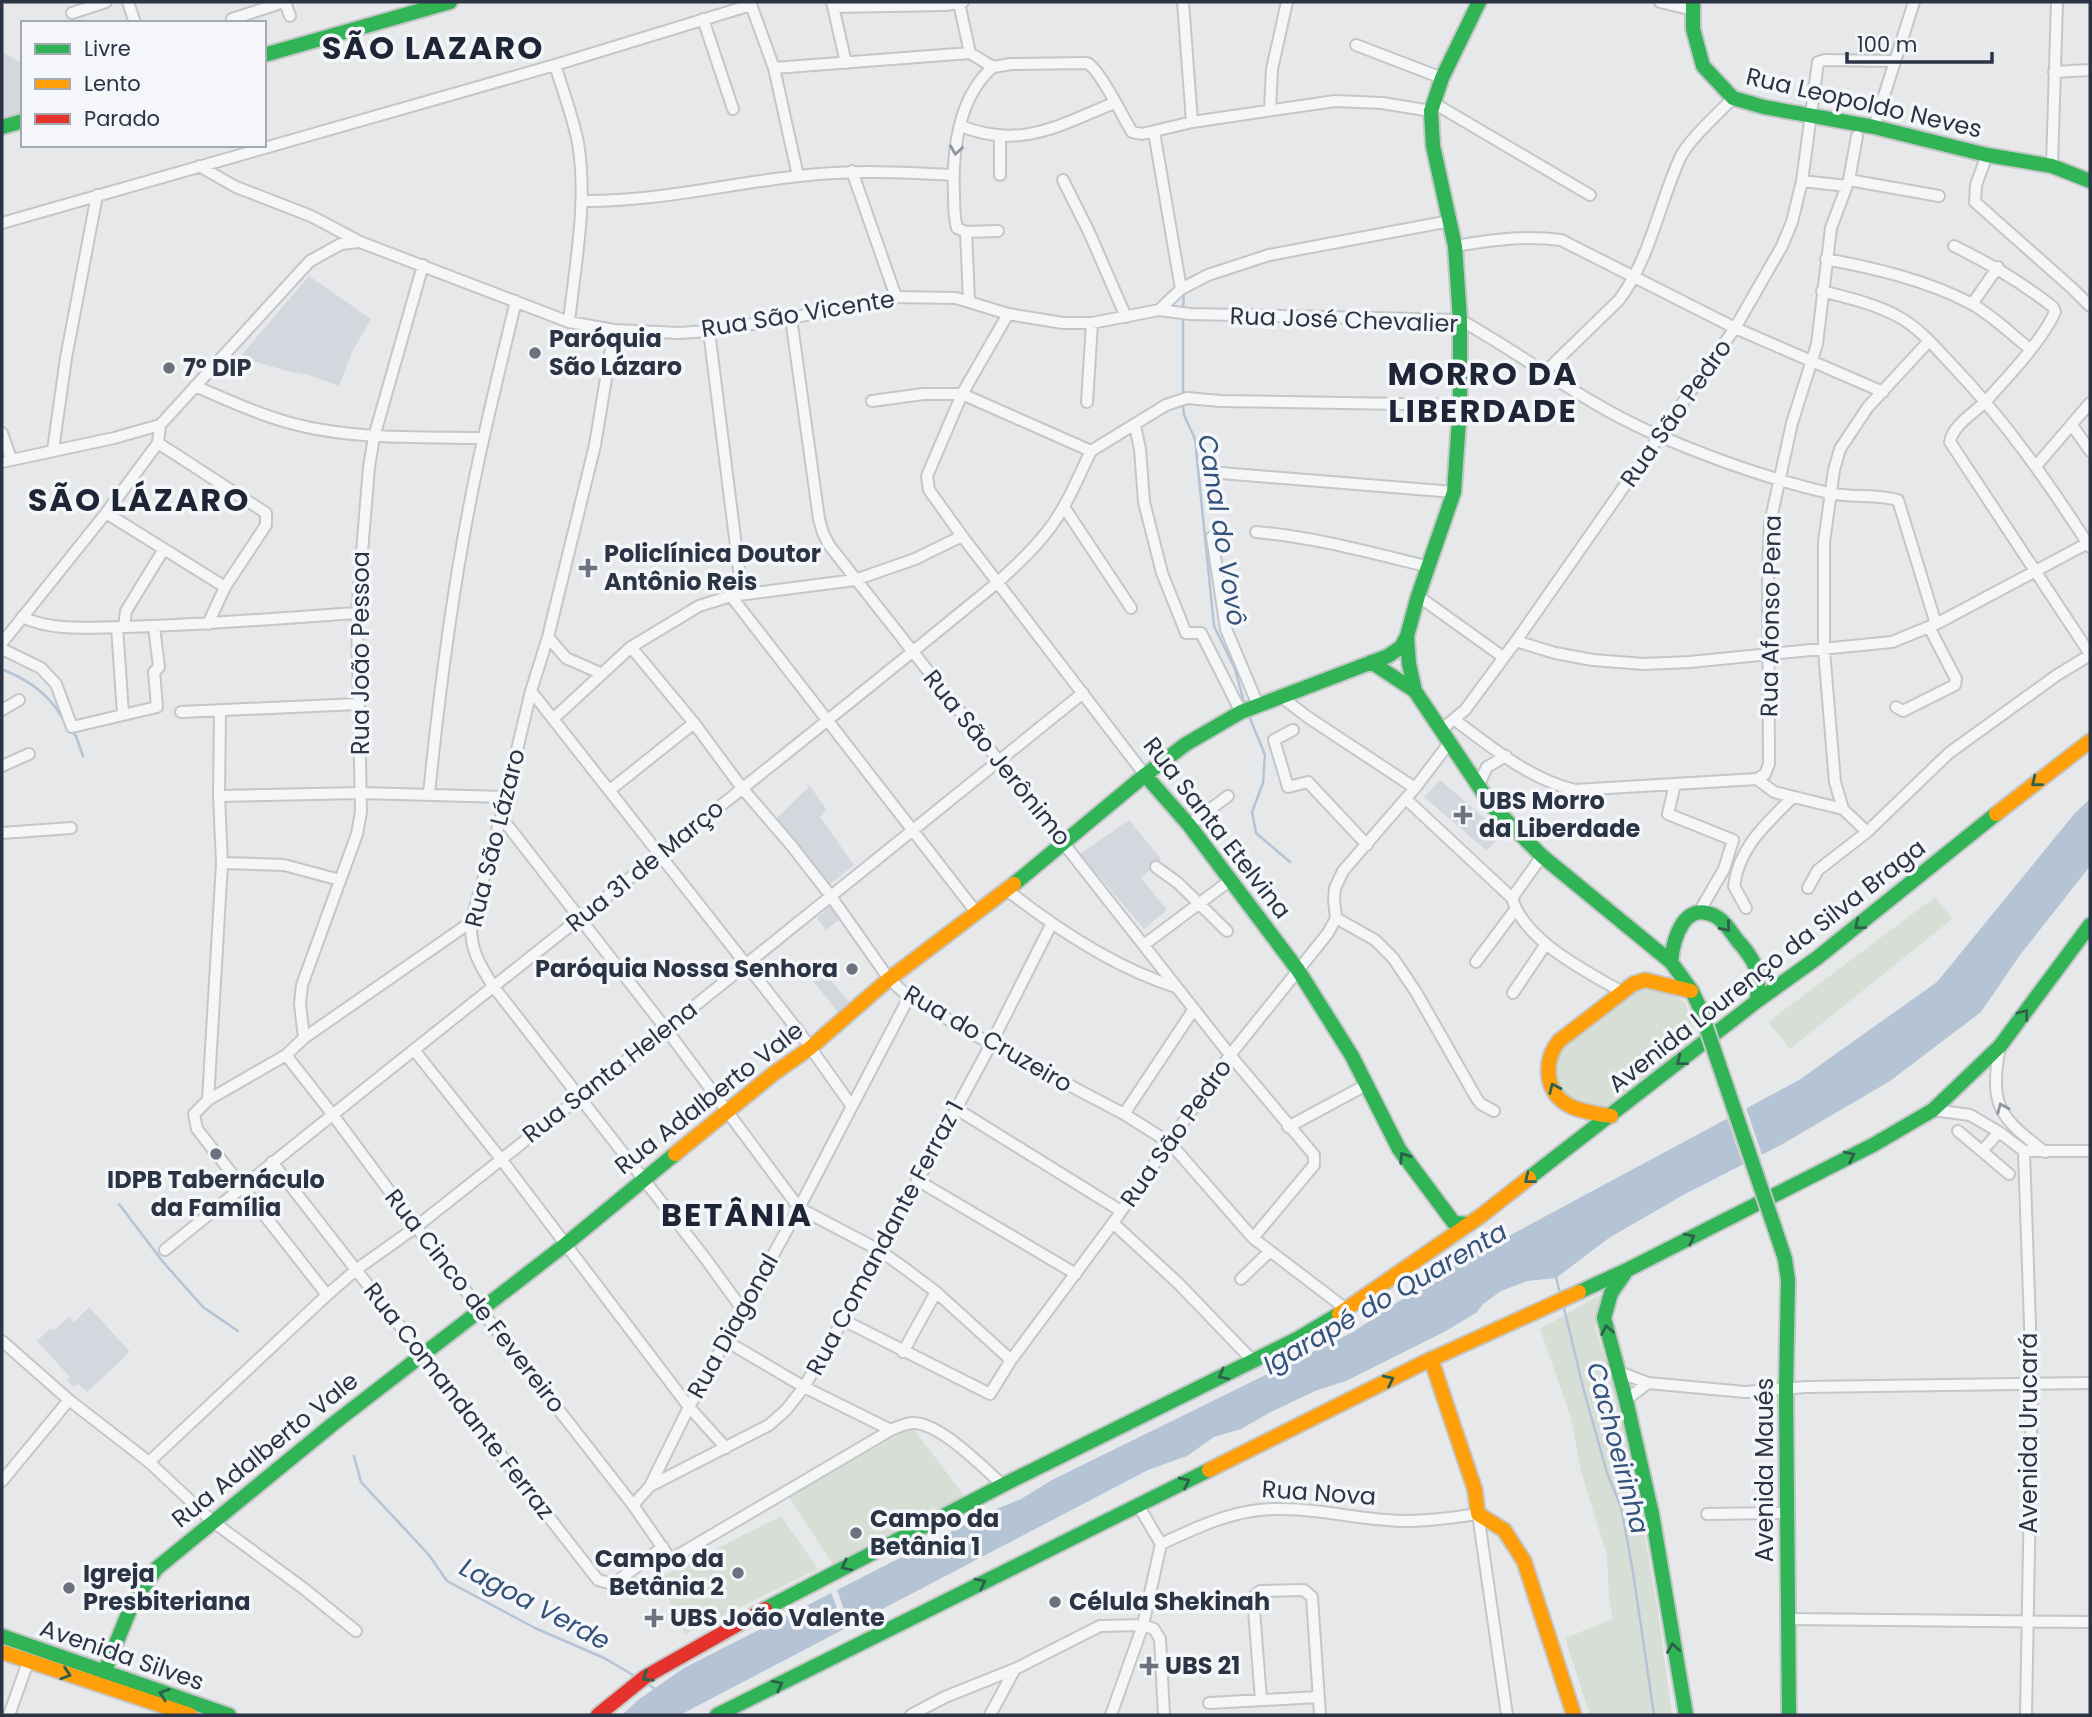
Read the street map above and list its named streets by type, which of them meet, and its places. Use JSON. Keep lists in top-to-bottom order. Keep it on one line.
{"streets":{"street":["Rua Leopoldo Neves","Rua São Vicente","Rua José Chevalier","Rua São Pedro","Rua Afonso Pena","Rua João Pessoa","Rua São Jerônimo","Rua Santa Etelvina","Rua São Lázaro","Rua 31 de Março","Avenida Lourenço da Silva Braga","Rua do Cruzeiro","Rua Santa Helena","Rua Adalberto Vale","Rua Comandante Ferraz 1","Rua Cinco de Fevereiro","Rua Diagonal","Rua Comandante Ferraz","Avenida Urucará","Avenida Maués","Rua Nova","Avenida Silves"]},"crossings":[["Rua Leopoldo Neves","Rua São Pedro"],["Rua São Vicente","Rua José Chevalier"],["Rua São Vicente","Rua João Pessoa"],["Rua São Vicente","Rua São Jerônimo"],["Rua São Vicente","Rua São Lázaro"],["Rua José Chevalier","Rua São Pedro"],["Rua José Chevalier","Rua Afonso Pena"],["Rua São Pedro","Rua São Jerônimo"],["Rua São Pedro","Rua Santa Etelvina"],["Rua São Pedro","Rua do Cruzeiro"],["Rua São Pedro","Rua Comandante Ferraz 1"],["Rua São Pedro","Avenida Maués"],["Rua São Jerônimo","Rua 31 de Março"],["Rua São Jerônimo","Rua do Cruzeiro"],["Rua São Jerônimo","Rua Santa Helena"],["Rua São Jerônimo","Rua Adalberto Vale"],["Rua Santa Etelvina","Rua 31 de Março"],["Rua Santa Etelvina","Avenida Lourenço da Silva Braga"],["Rua Santa Etelvina","Rua Santa Helena"],["Rua Santa Etelvina","Rua Adalberto Vale"],["Rua São Lázaro","Rua 31 de Março"],["Rua São Lázaro","Rua Santa Helena"],["Rua São Lázaro","Rua Adalberto Vale"],["Rua São Lázaro","Rua Diagonal"],["Rua 31 de Março","Rua do Cruzeiro"],["Rua 31 de Março","Rua Cinco de Fevereiro"],["Rua 31 de Março","Rua Comandante Ferraz"],["Avenida Lourenço da Silva Braga","Rua do Cruzeiro"],["Rua do Cruzeiro","Rua Santa Helena"],["Rua do Cruzeiro","Rua Adalberto Vale"],["Rua do Cruzeiro","Rua Comandante Ferraz 1"],["Rua do Cruzeiro","Rua Diagonal"],["Rua Santa Helena","Rua Cinco de Fevereiro"],["Rua Santa Helena","Rua Comandante Ferraz"],["Rua Adalberto Vale","Rua Cinco de Fevereiro"],["Rua Adalberto Vale","Rua Comandante Ferraz"],["Rua Adalberto Vale","Avenida Silves"],["Rua Comandante Ferraz 1","Rua Diagonal"],["Rua Cinco de Fevereiro","Rua Diagonal"],["Rua Cinco de Fevereiro","Rua Comandante Ferraz"]],"districts":["SÃO LAZARO","MORRO DA LIBERDADE","SÃO LÁZARO","BETÂNIA"],"water":["Canal do Vovô","Igarapé do Quarenta","Cachoeirinha","Lagoa Verde"],"places":{"other":["Paróquia São Lázaro","7º DIP","Paróquia Nossa Senhora","IDPB Tabernáculo da Família","Campo da Betânia 1","Campo da Betânia 2","Igreja Presbiteriana","Célula Shekinah"],"health":["Policlínica Doutor Antônio Reis","UBS Morro da Liberdade","UBS João Valente","UBS 21"]},"legend":["Livre","Lento","Parado"],"scale_bar":"100 m"}
